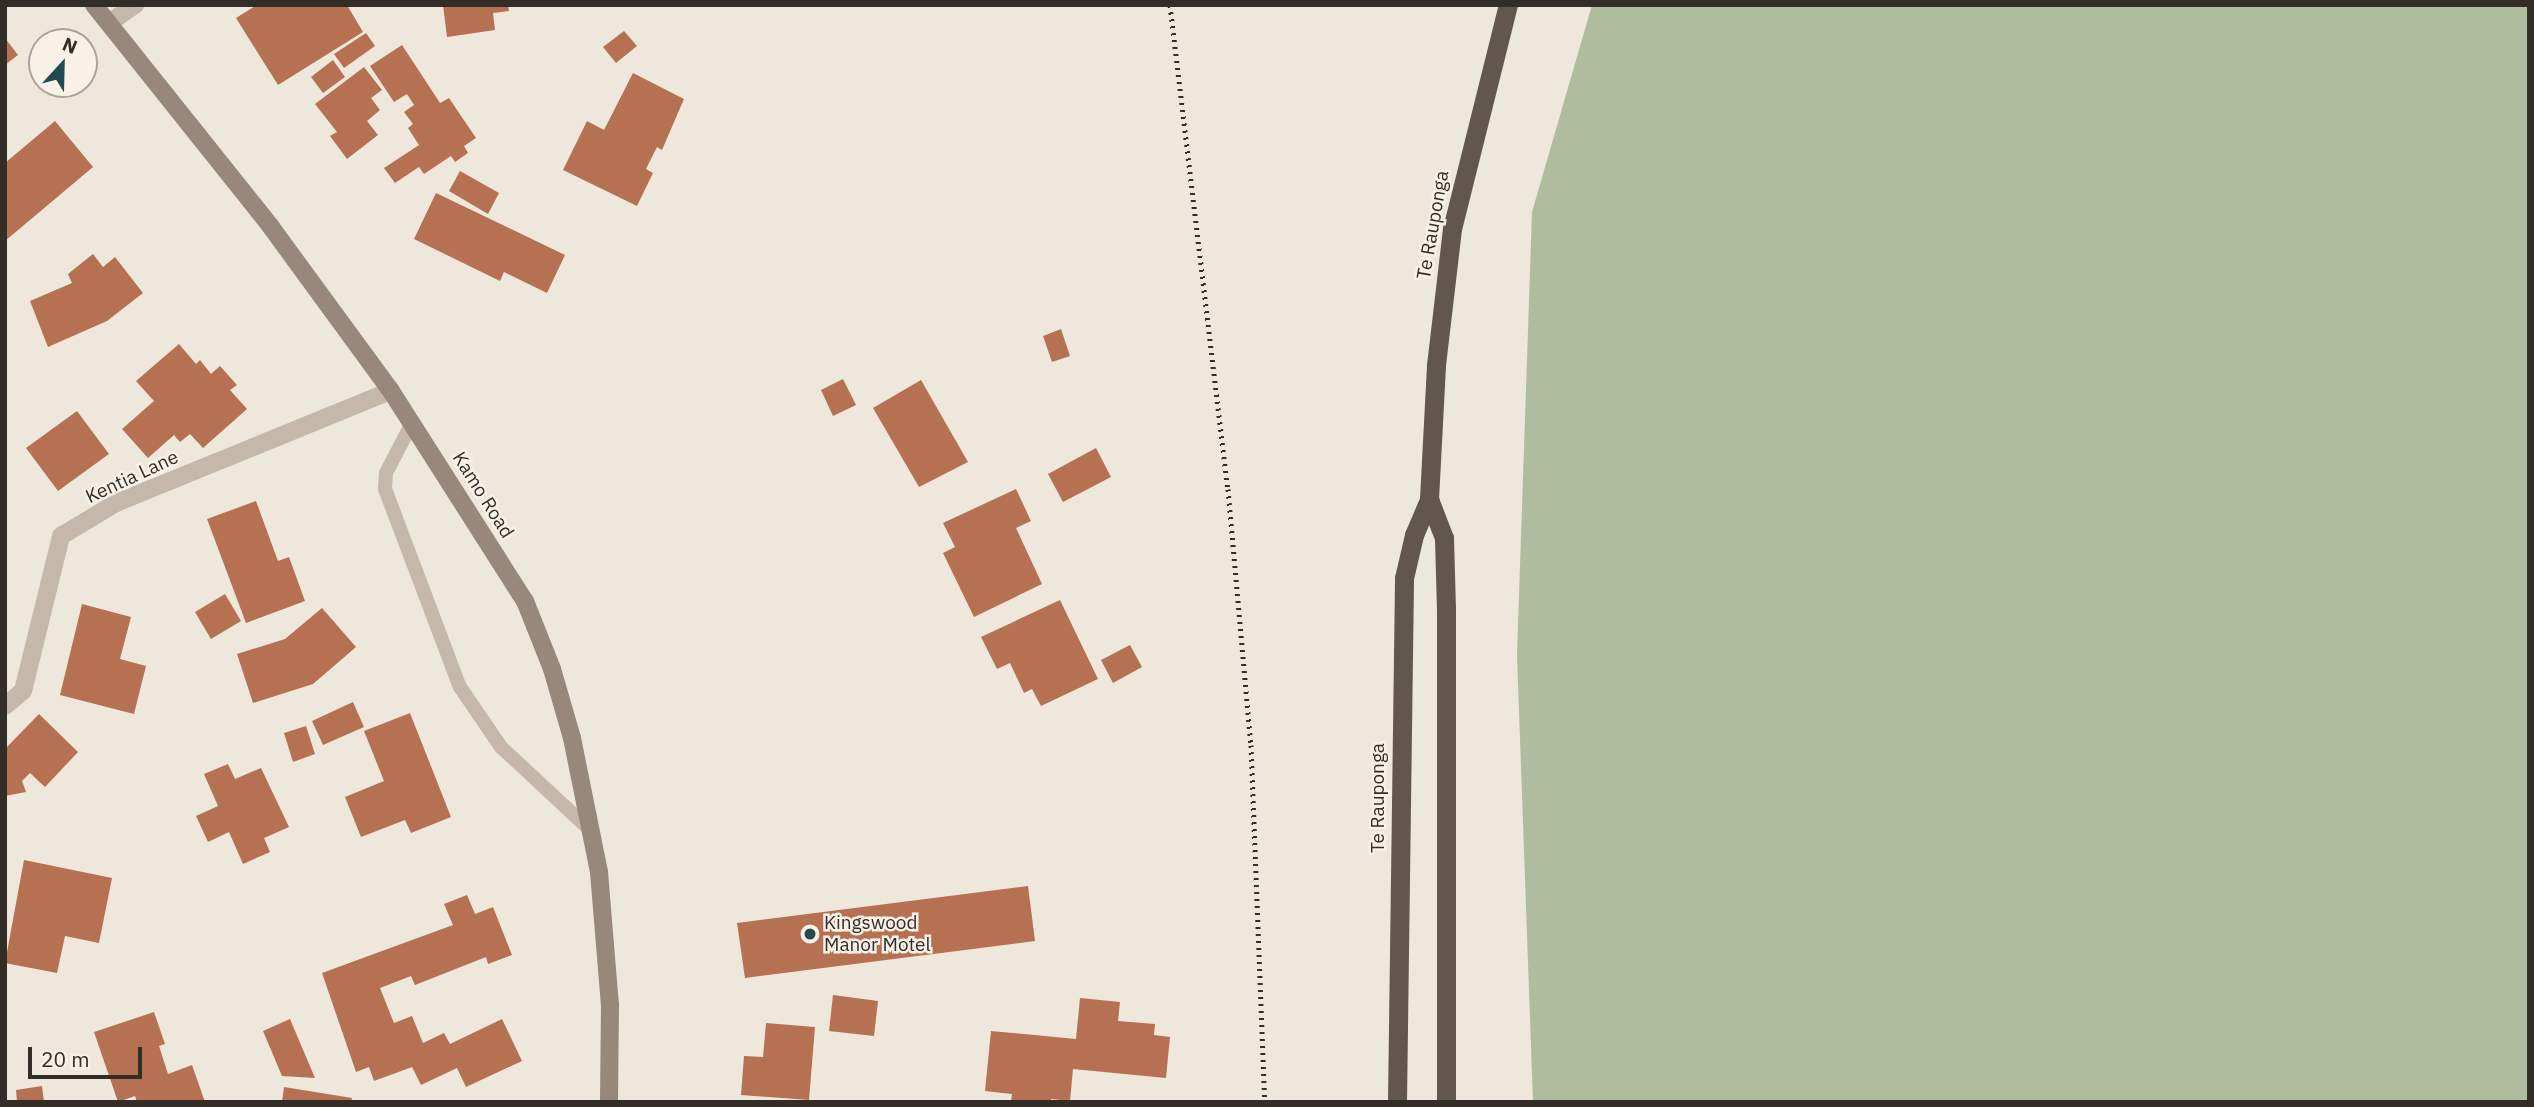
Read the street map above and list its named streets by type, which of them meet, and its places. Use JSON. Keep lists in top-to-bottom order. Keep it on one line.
{"streets":{"highway":["Te Rauponga"],"main road":["Kamo Road"],"street":["Kentia Lane"]},"crossings":[["Kentia Lane","Kamo Road"]],"places":["Kingswood Manor Motel"],"scale_bar":"20 m","north":"top"}
